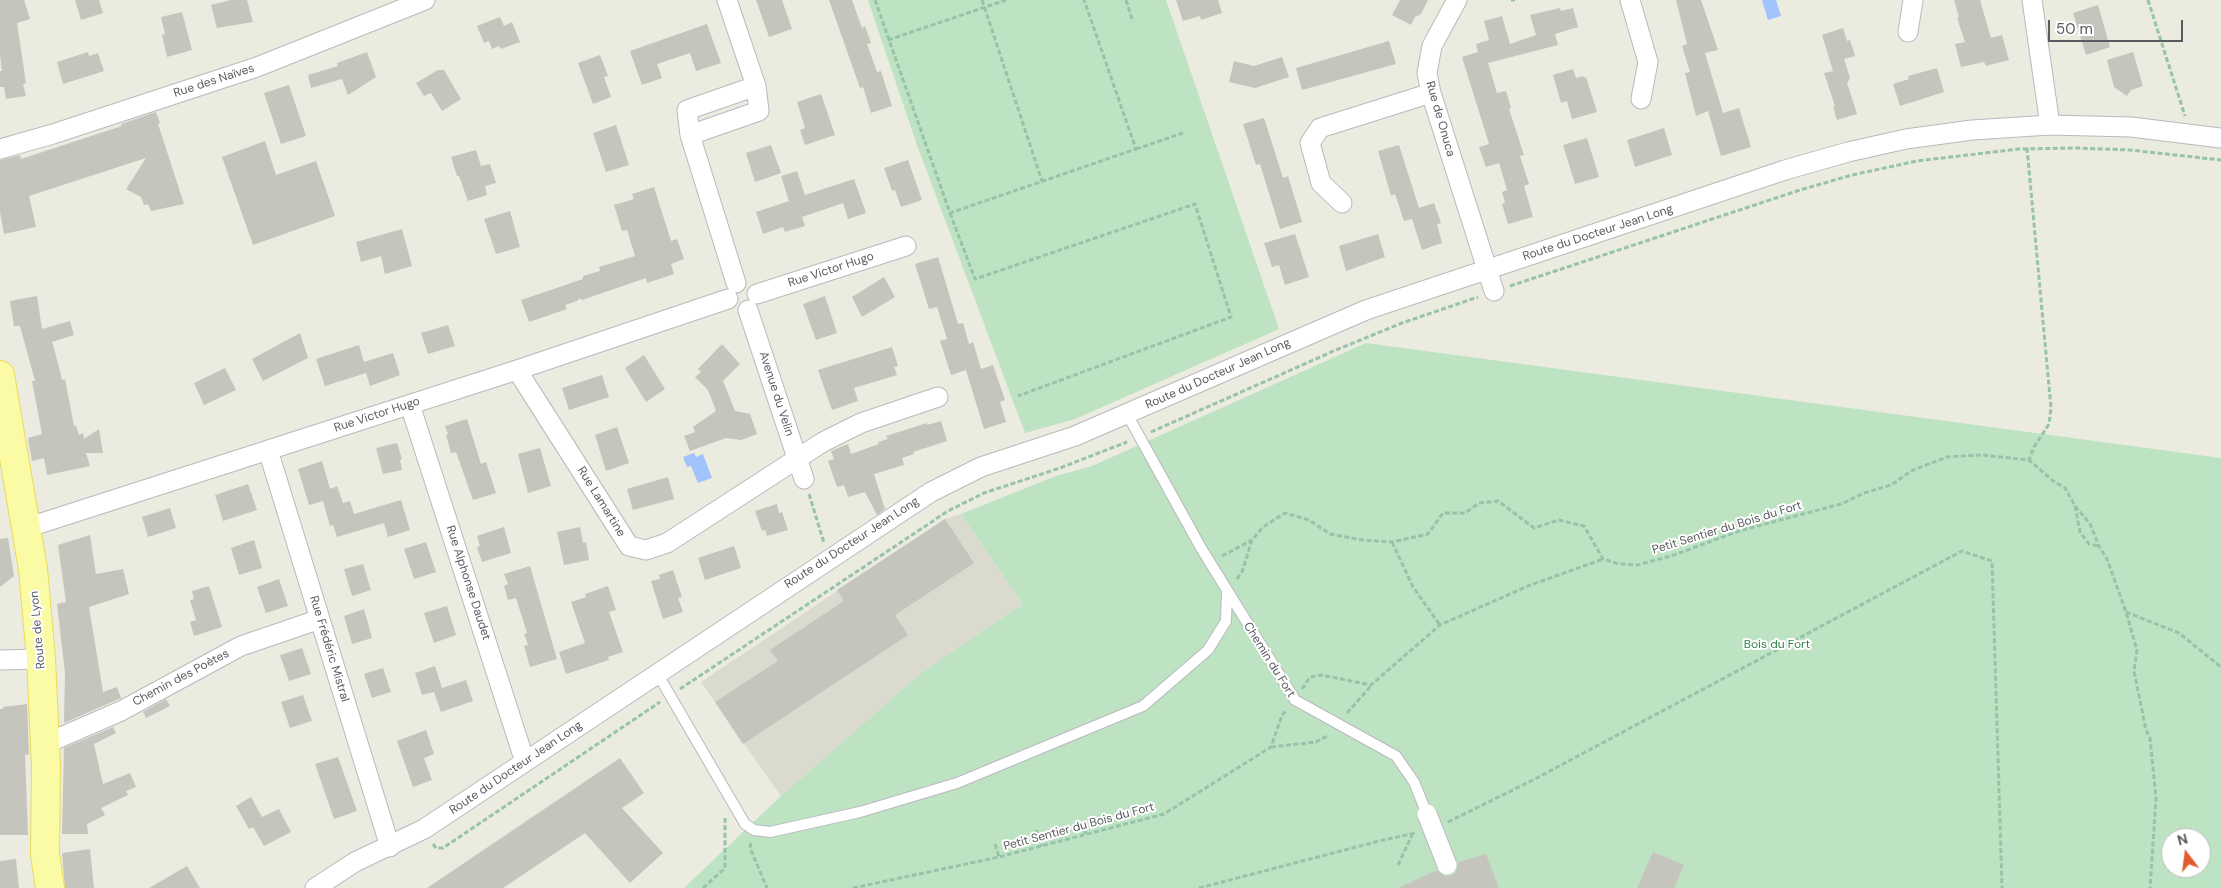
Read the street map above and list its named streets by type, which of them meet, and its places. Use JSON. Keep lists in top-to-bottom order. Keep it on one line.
{"streets":{"main road":["Route de Lyon"],"street":["Rue des Naïves","Rue de Onuca","Route du Docteur Jean Long","Rue Victor Hugo","Avenue du Velin","Rue Lamartine","Rue Alphonse Daudet","Rue Frédéric Mistral","Chemin du Fort","Chemin des Poètes"],"path":["Petit Sentier du Bois du Fort"]},"crossings":[["Rue de Onuca","Route du Docteur Jean Long"],["Route du Docteur Jean Long","Rue Alphonse Daudet"],["Route du Docteur Jean Long","Rue Frédéric Mistral"],["Route du Docteur Jean Long","Chemin du Fort"],["Rue Victor Hugo","Avenue du Velin"],["Rue Victor Hugo","Rue Lamartine"],["Rue Victor Hugo","Rue Alphonse Daudet"],["Rue Victor Hugo","Route de Lyon"],["Rue Victor Hugo","Rue Frédéric Mistral"],["Avenue du Velin","Rue Lamartine"],["Route de Lyon","Chemin des Poètes"],["Rue Frédéric Mistral","Chemin des Poètes"]],"parks":["Bois du Fort"],"scale_bar":"50 m","north":"top"}
